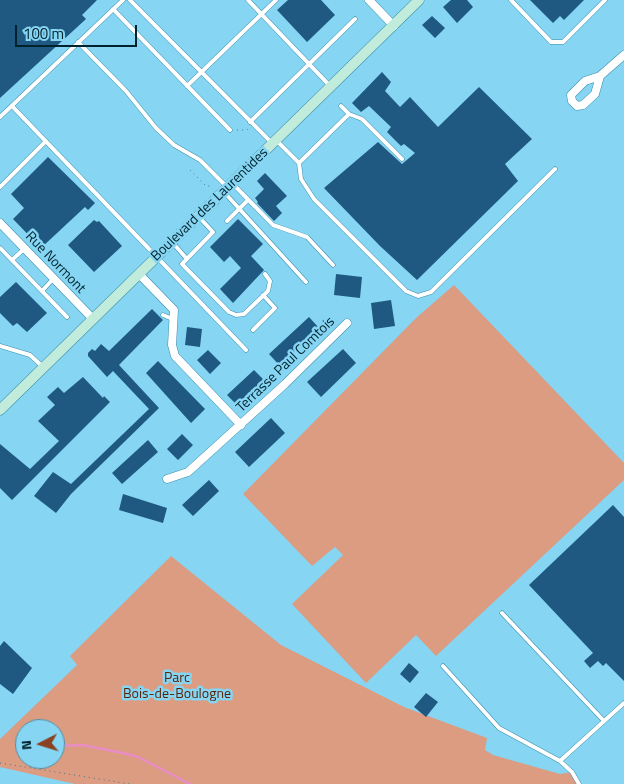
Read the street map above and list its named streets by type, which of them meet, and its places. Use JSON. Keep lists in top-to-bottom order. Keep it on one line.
{"streets":{"main road":["Boulevard des Laurentides"],"street":["Rue Normont","Terrasse Paul Comtois"]},"crossings":[["Boulevard des Laurentides","Rue Normont"]],"parks":["Parc Bois-de-Boulogne"],"scale_bar":"100 m","north":"left"}
